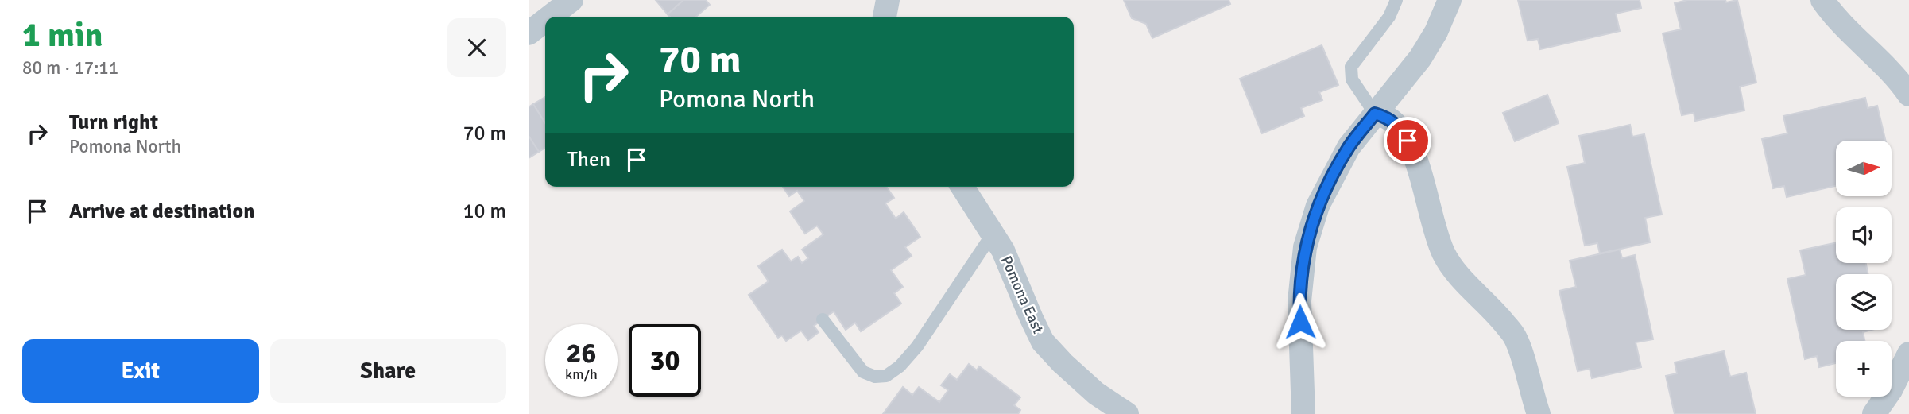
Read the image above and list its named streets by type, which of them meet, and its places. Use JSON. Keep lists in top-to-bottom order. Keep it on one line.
{"streets":{"street":["Pomona East"]},"north":"right","page":{"heading":["1 min","80 m · 17:11"],"turn":["70 m","Pomona North"],"list":[{"name":"Turn right","note":"Pomona North","value":"70 m"},{"name":"Arrive at destination","value":"10 m"}],"then":"Then","map_buttons":"+","speed":"26 km/h","limit":"30","buttons":["Exit","Share"]}}
